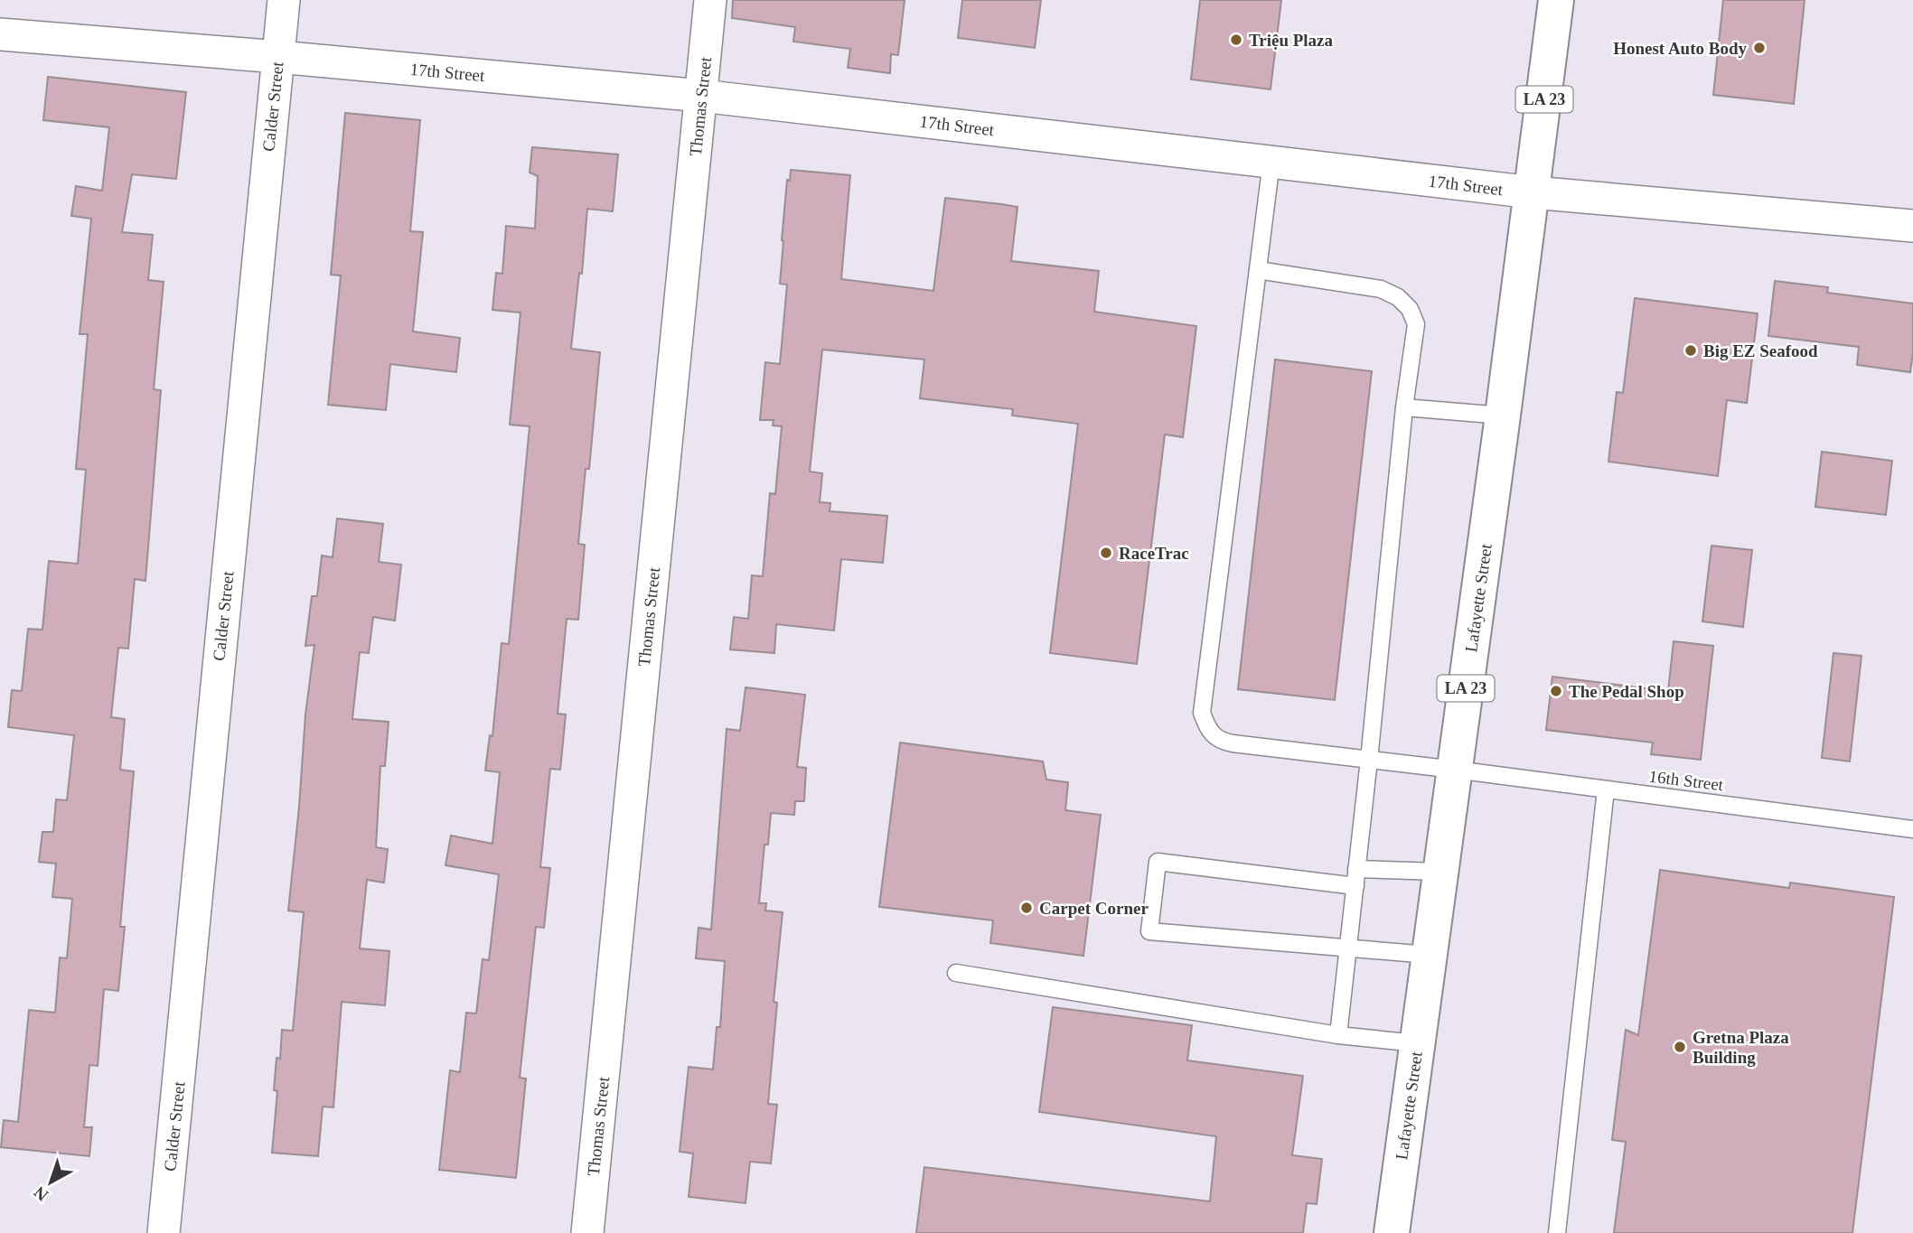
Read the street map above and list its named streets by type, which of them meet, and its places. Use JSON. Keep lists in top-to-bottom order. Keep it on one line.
{"streets":{"highway":["LA 23","Lafayette Street"],"street":["17th Street","Calder Street","Thomas Street"],"lane":["16th Street"]},"crossings":[["17th Street","Calder Street"],["17th Street","Thomas Street"],["17th Street","Lafayette Street"],["17th Street","16th Street"],["Lafayette Street","16th Street"]],"places":["Triệu Plaza","Honest Auto Body","Big EZ Seafood","RaceTrac","The Pedal Shop","Carpet Corner","Gretna Plaza Building"],"north":"bottom left"}
